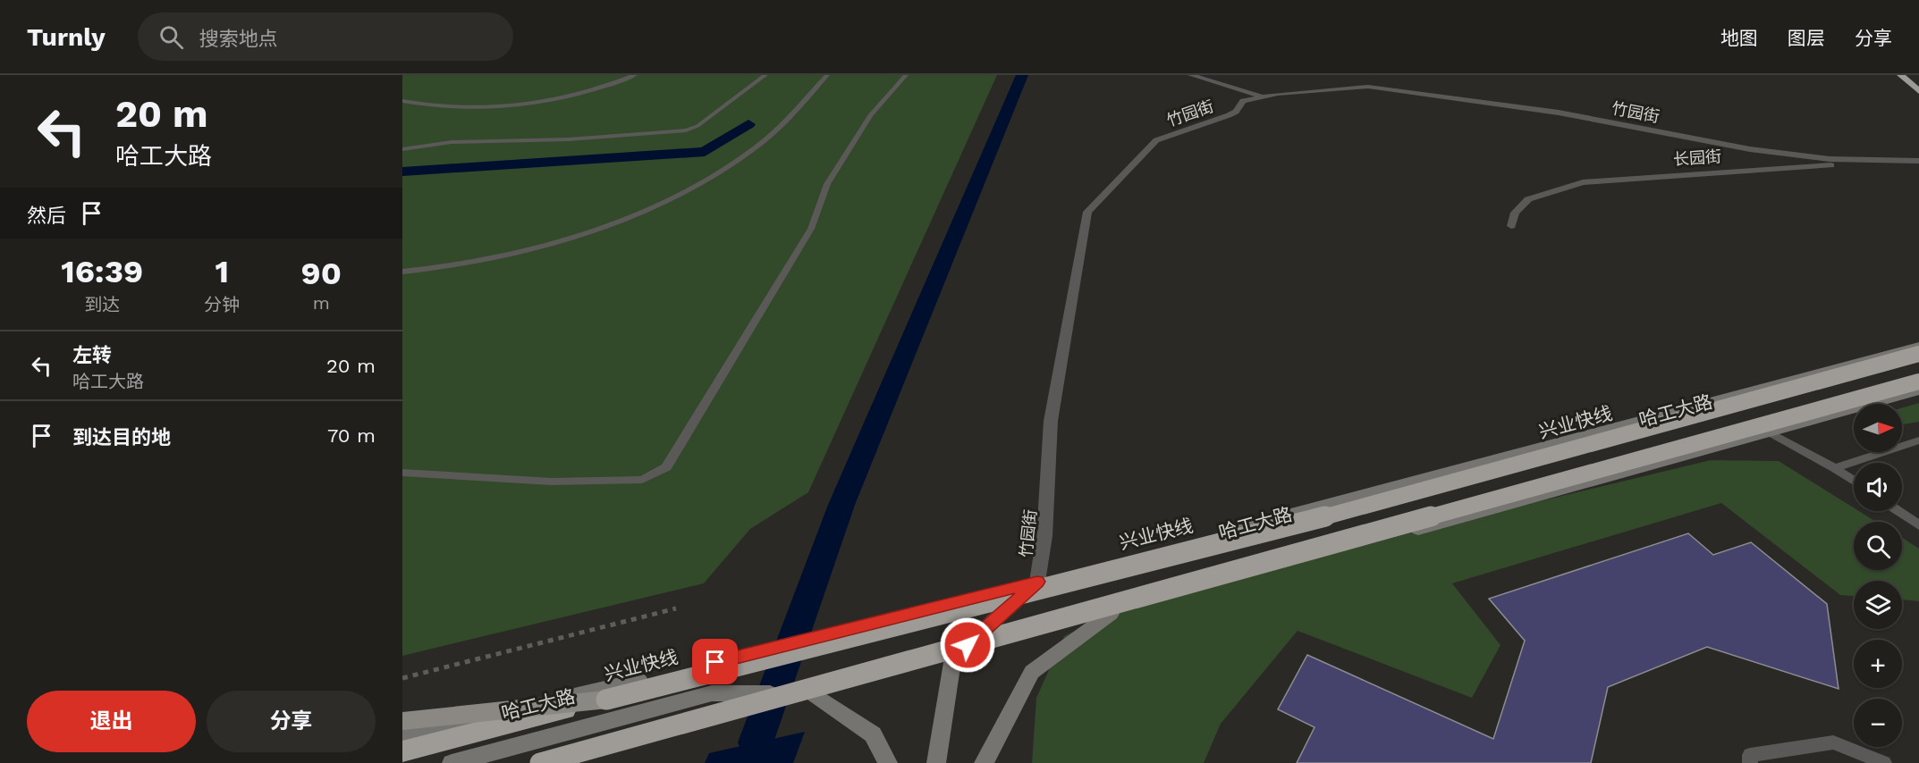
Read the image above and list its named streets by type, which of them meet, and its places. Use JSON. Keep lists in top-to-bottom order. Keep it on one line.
{"streets":{"highway":["兴业快线"],"street":["竹园街","长园街","哈工大路"]},"crossings":[["竹园街","长园街"],["竹园街","哈工大路"]],"north":"right","page":{"header":"Turnly","search":"搜索地点","nav":["地图","图层","分享"],"turn":["20 m","哈工大路"],"then":"然后","eta":["16:39","到达","1","分钟","90","m"],"list":[{"name":"左转","note":"哈工大路","value":"20 m"},{"name":"到达目的地","value":"70 m"}],"map_buttons":["+","−"],"buttons":["退出","分享"]}}
